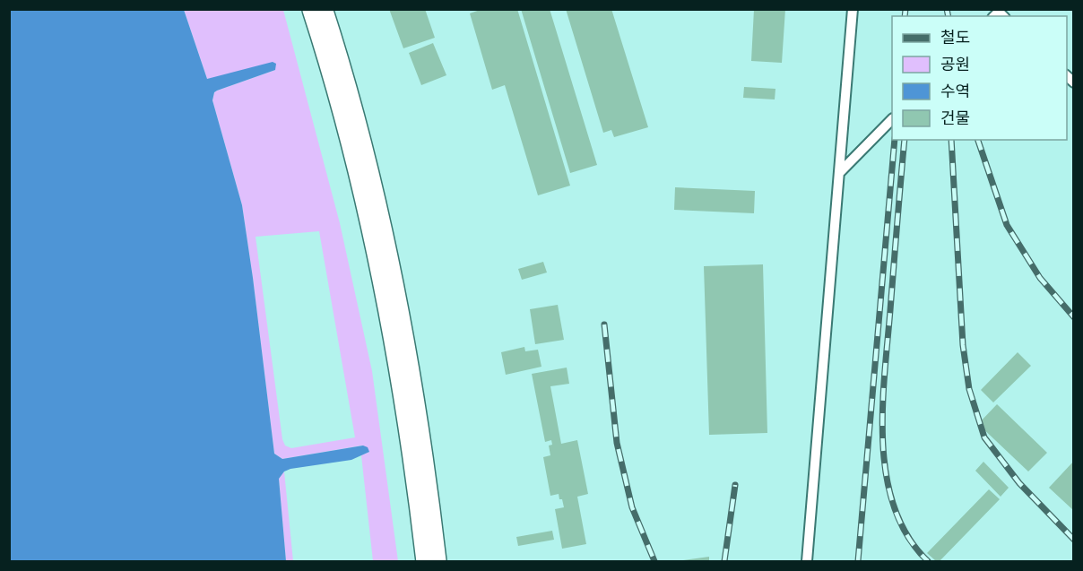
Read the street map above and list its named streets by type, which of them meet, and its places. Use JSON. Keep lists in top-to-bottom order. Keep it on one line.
{"legend":["철도","공원","수역","건물"]}
